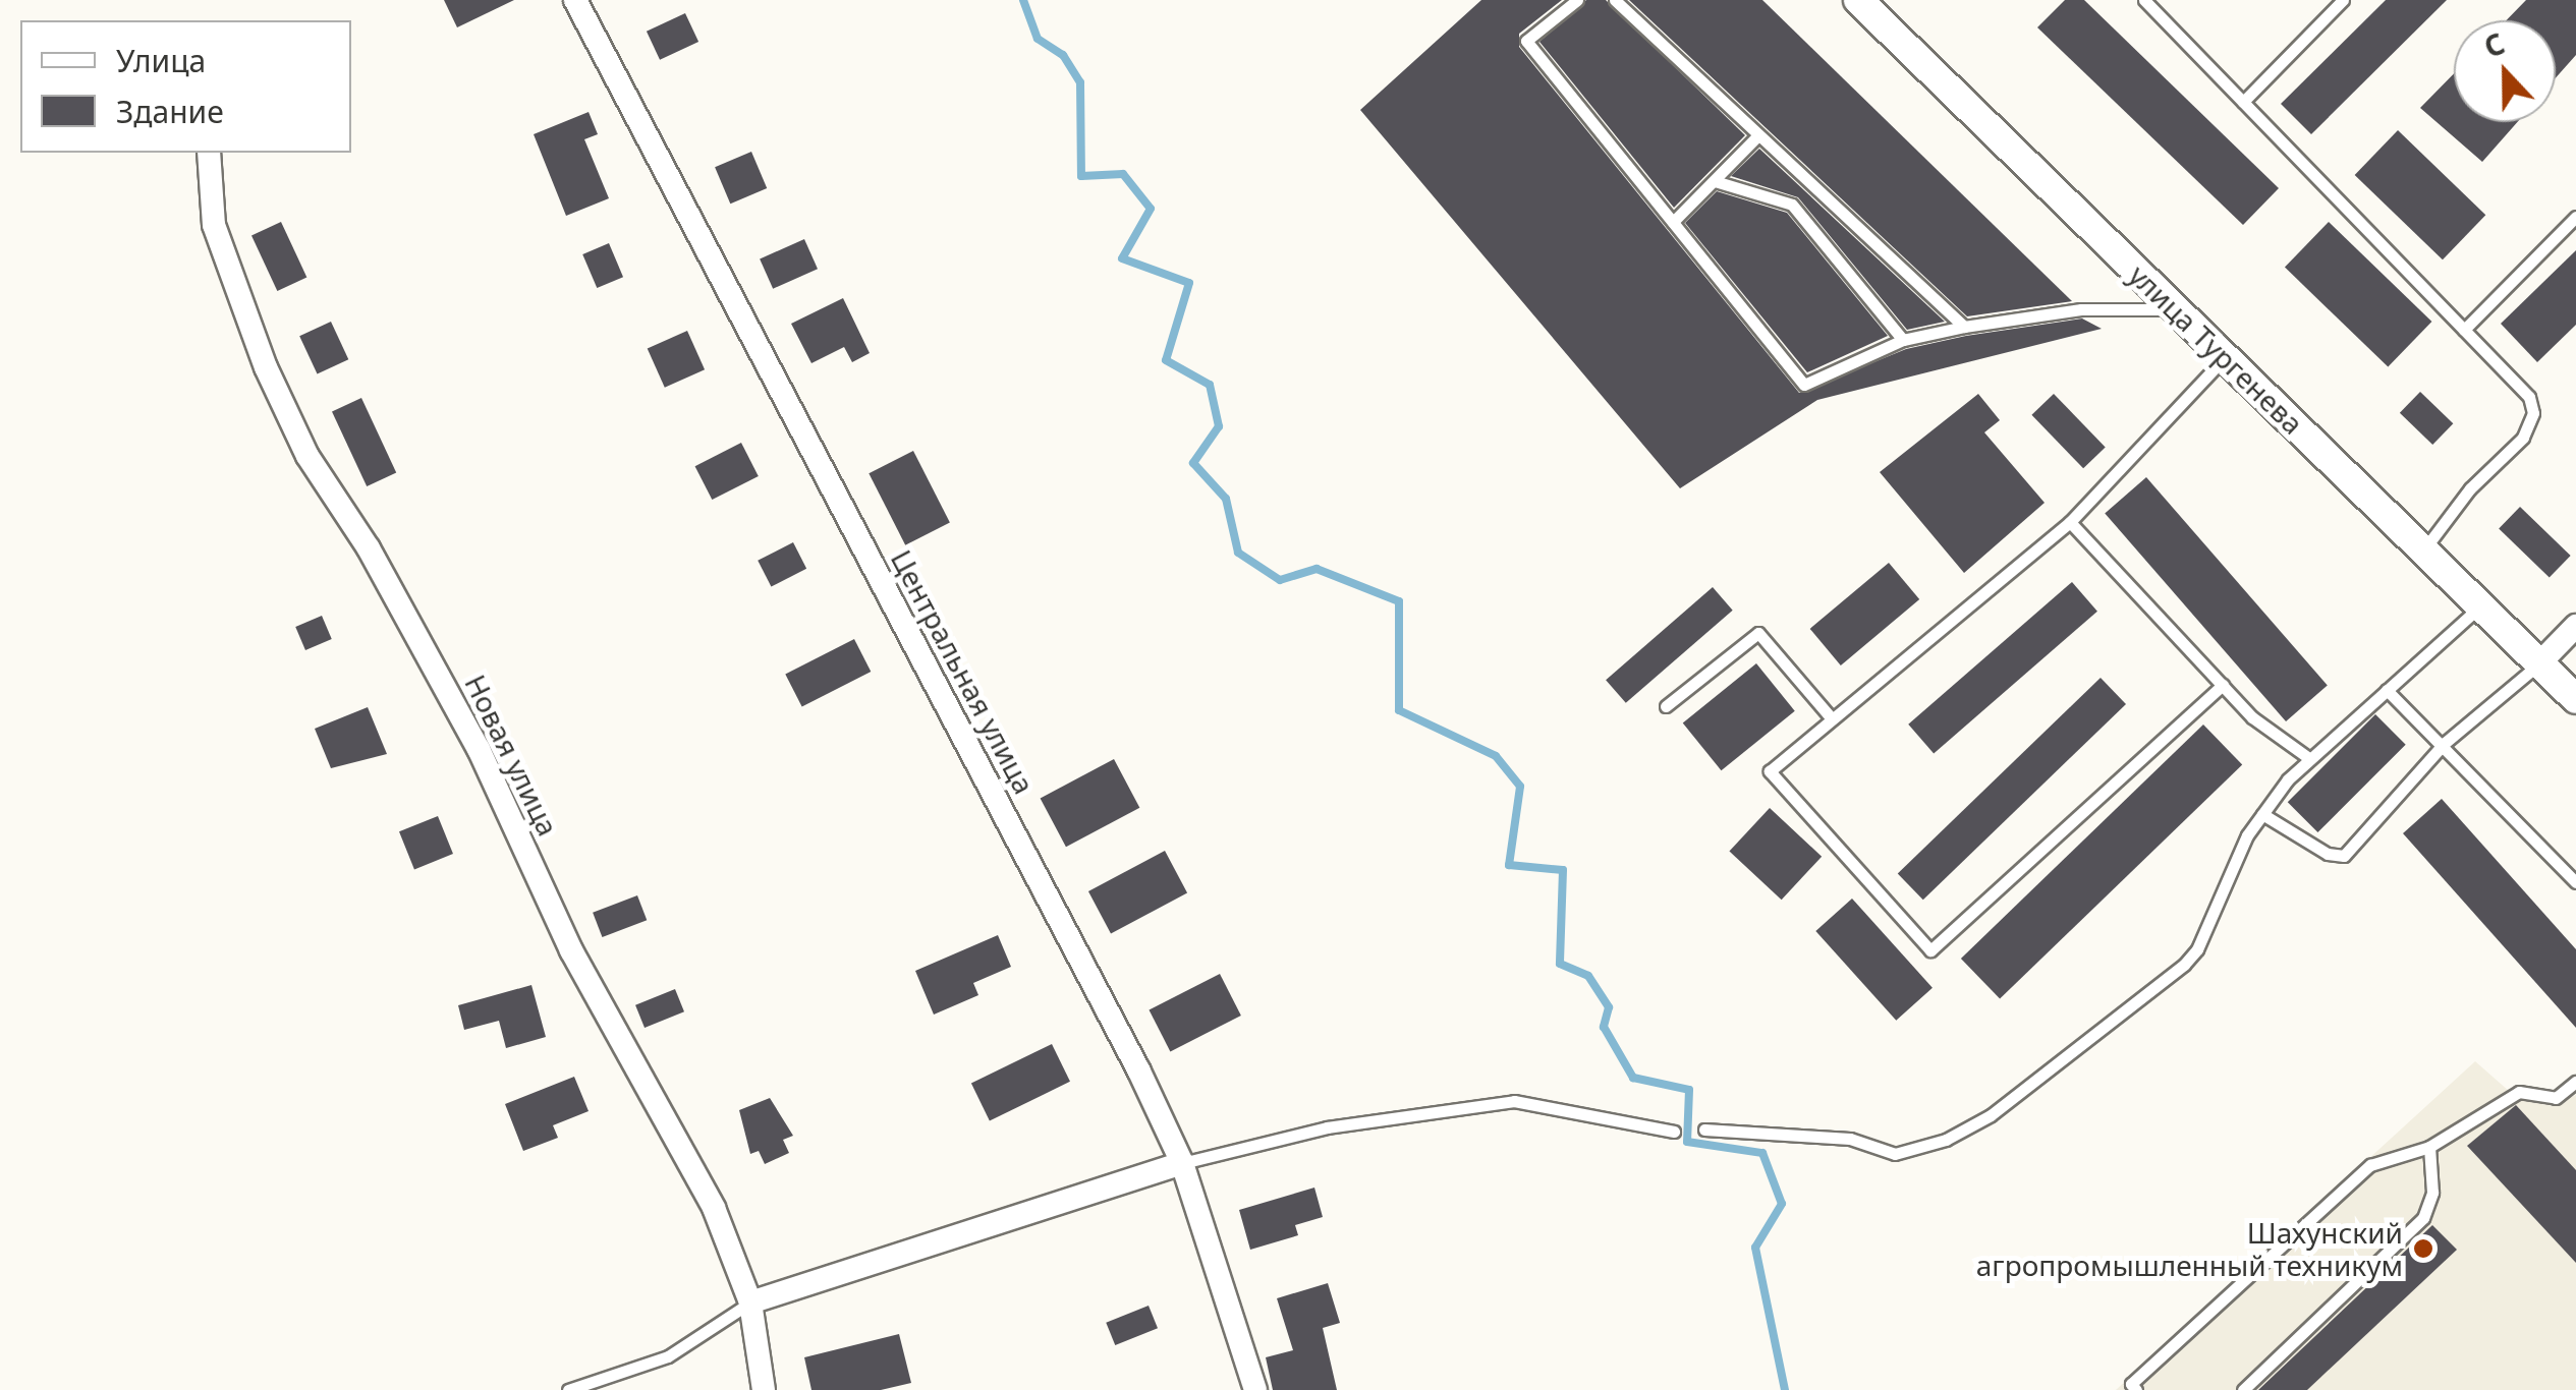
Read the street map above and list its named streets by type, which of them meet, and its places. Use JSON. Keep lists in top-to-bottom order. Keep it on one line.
{"streets":{"street":["улица Тургенева","Центральная улица","Новая улица"]},"places":["Шахунский агропромышленный техникум"],"legend":["Улица","Здание"],"north":"top"}
